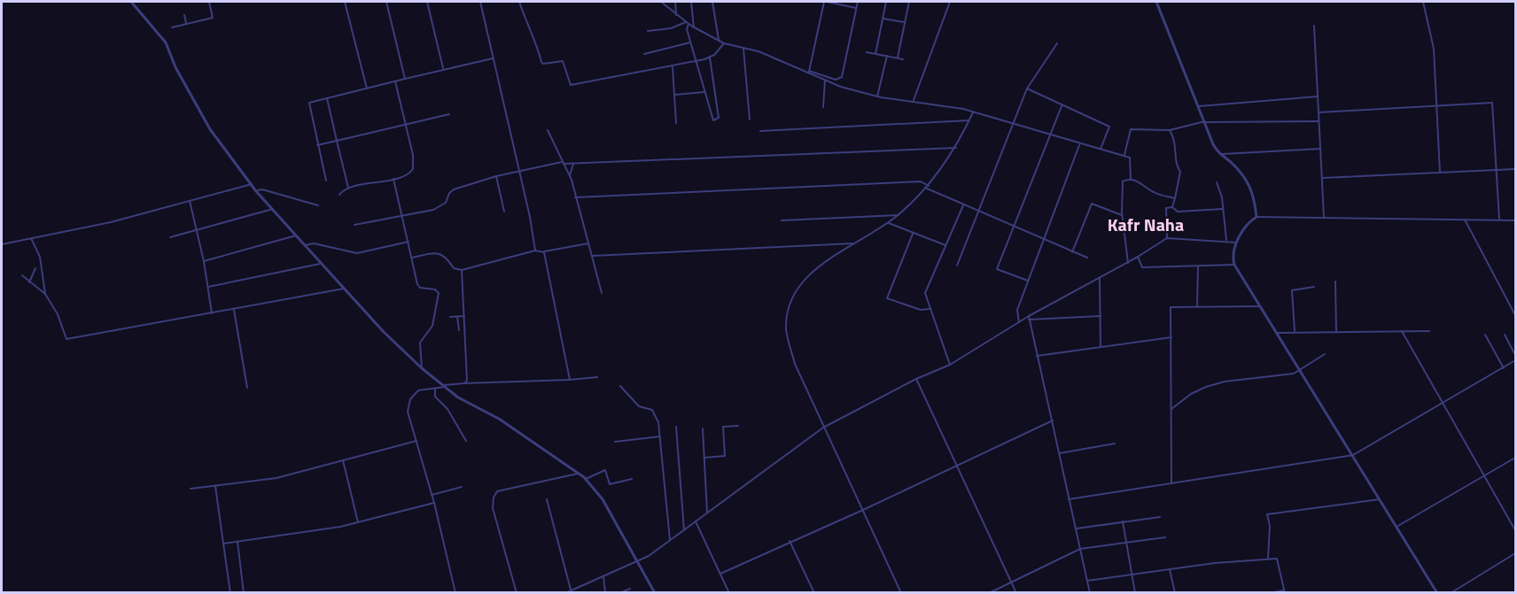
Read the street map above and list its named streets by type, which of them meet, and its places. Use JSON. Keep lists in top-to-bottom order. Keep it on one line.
{"districts":["Kafr Naha"]}
